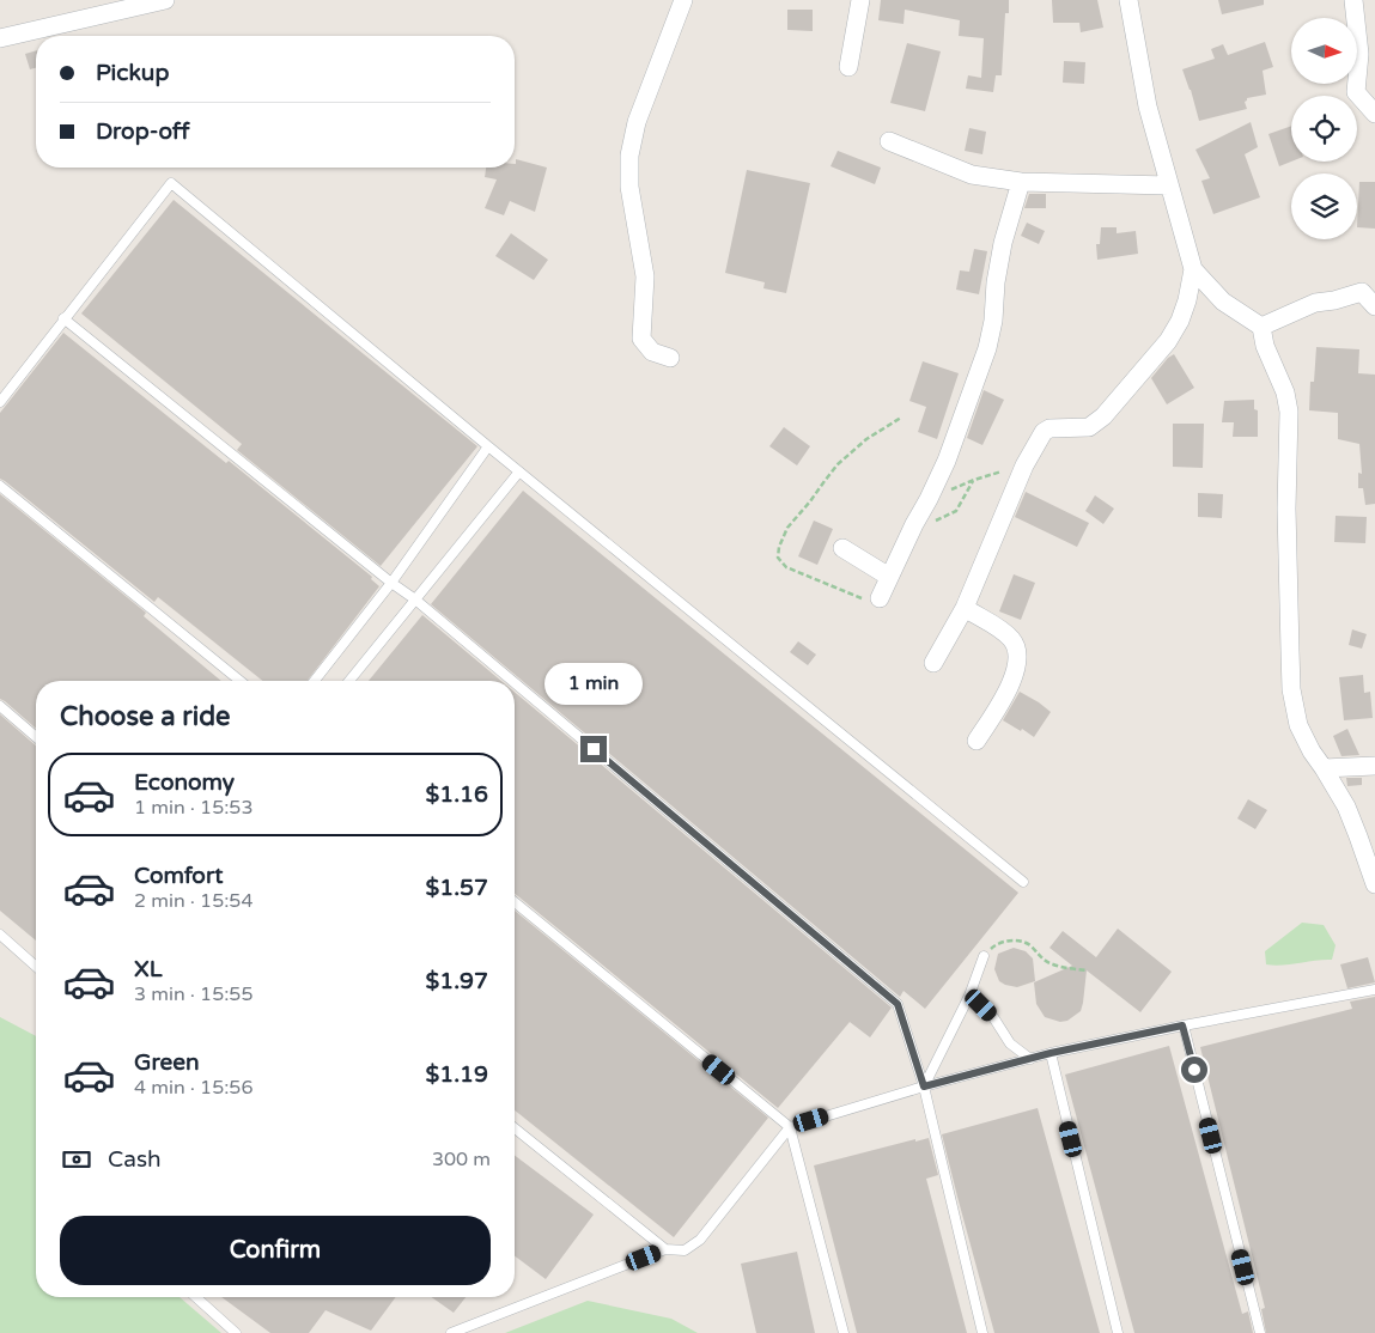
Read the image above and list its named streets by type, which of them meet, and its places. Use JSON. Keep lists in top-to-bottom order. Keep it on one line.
{"north":"right","page":{"banner":["Pickup","Drop-off"],"bubble":"1 min","heading":"Choose a ride","list":[{"name":"Economy","note":"1 min · 15:53","value":"$1.16"},{"name":"Comfort","note":"2 min · 15:54","value":"$1.57"},{"name":"XL","note":"3 min · 15:55","value":"$1.97"},{"name":"Green","note":"4 min · 15:56","value":"$1.19"}],"pay":["Cash","300 m"],"buttons":"Confirm"}}
